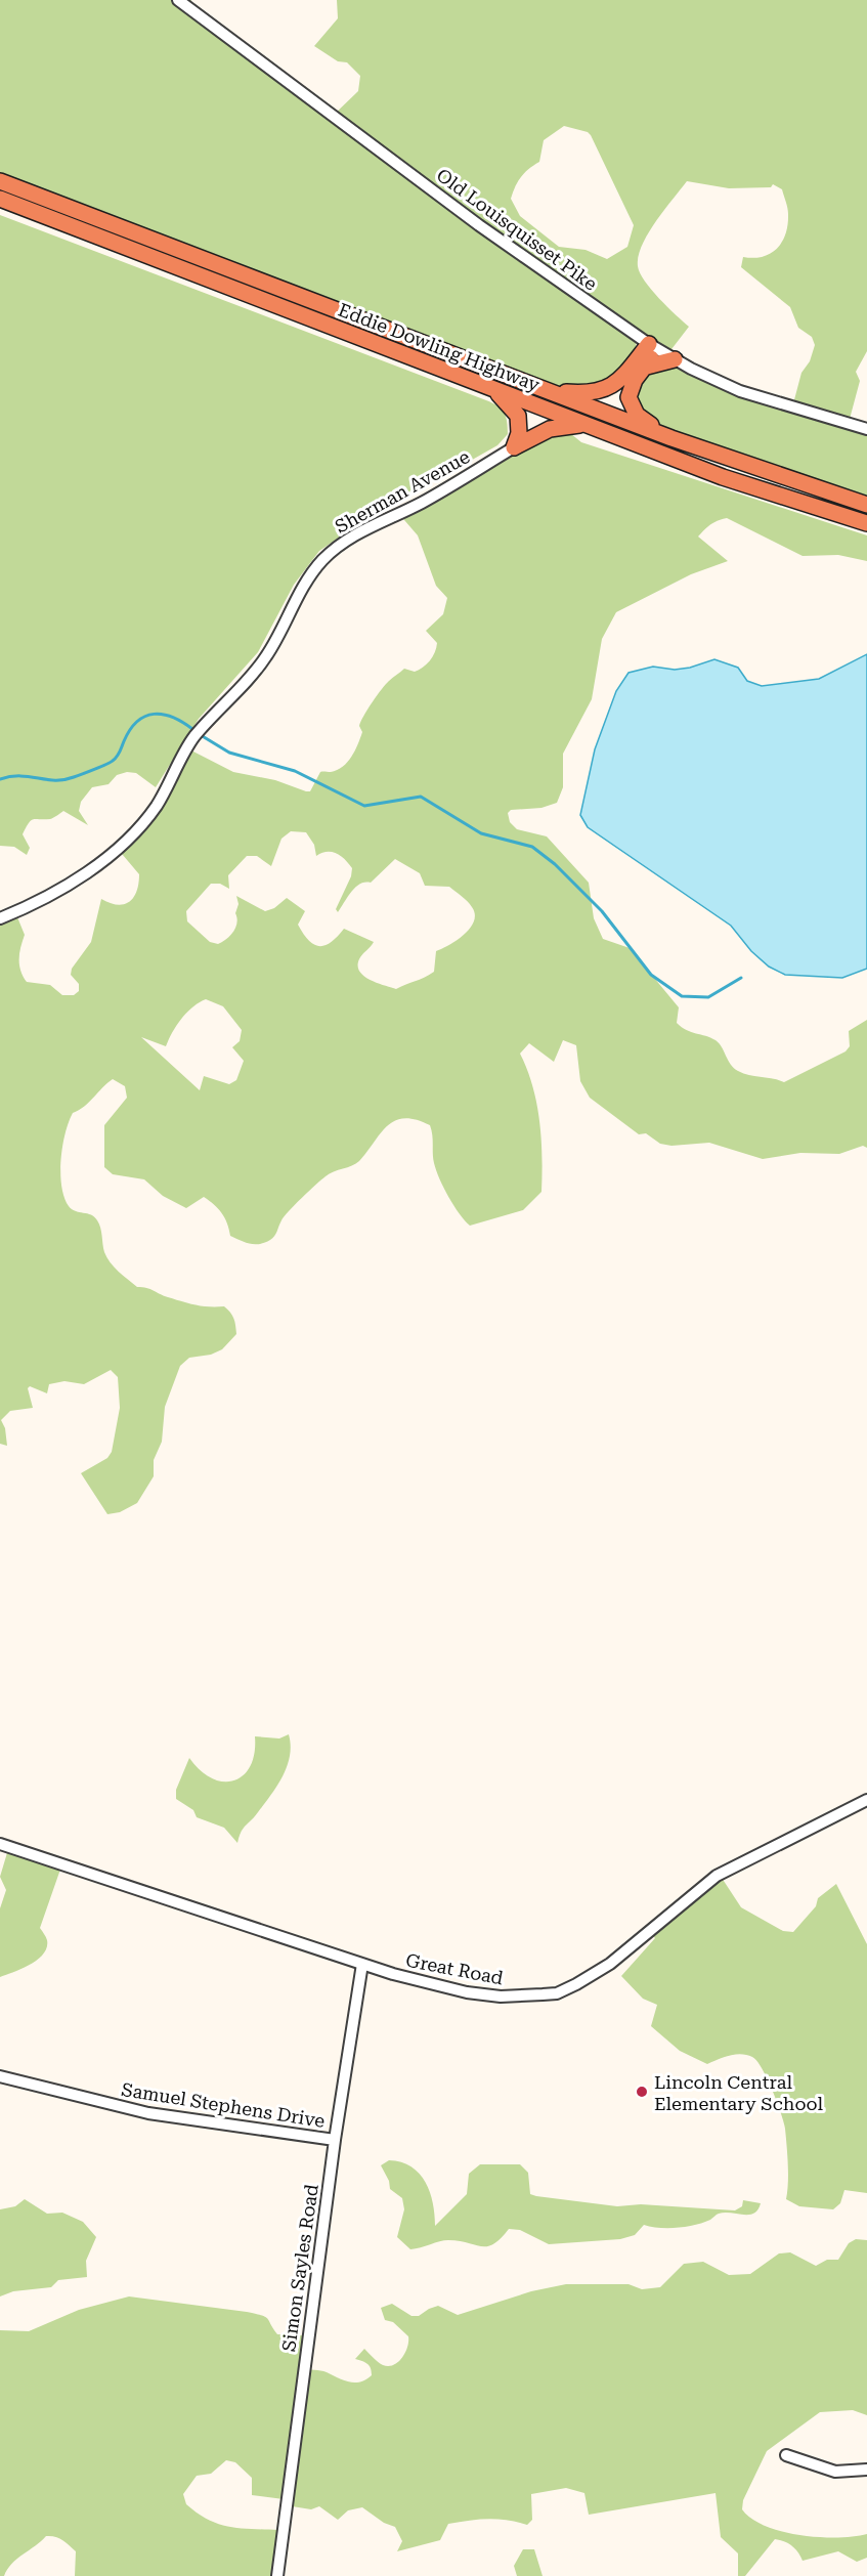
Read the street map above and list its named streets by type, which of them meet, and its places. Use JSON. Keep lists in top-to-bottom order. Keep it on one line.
{"streets":{"highway":["Eddie Dowling Highway"],"street":["Old Louisquisset Pike","Sherman Avenue","Great Road","Samuel Stephens Drive","Simon Sayles Road"]},"crossings":[["Great Road","Simon Sayles Road"],["Samuel Stephens Drive","Simon Sayles Road"]],"places":["Lincoln Central Elementary School"]}
